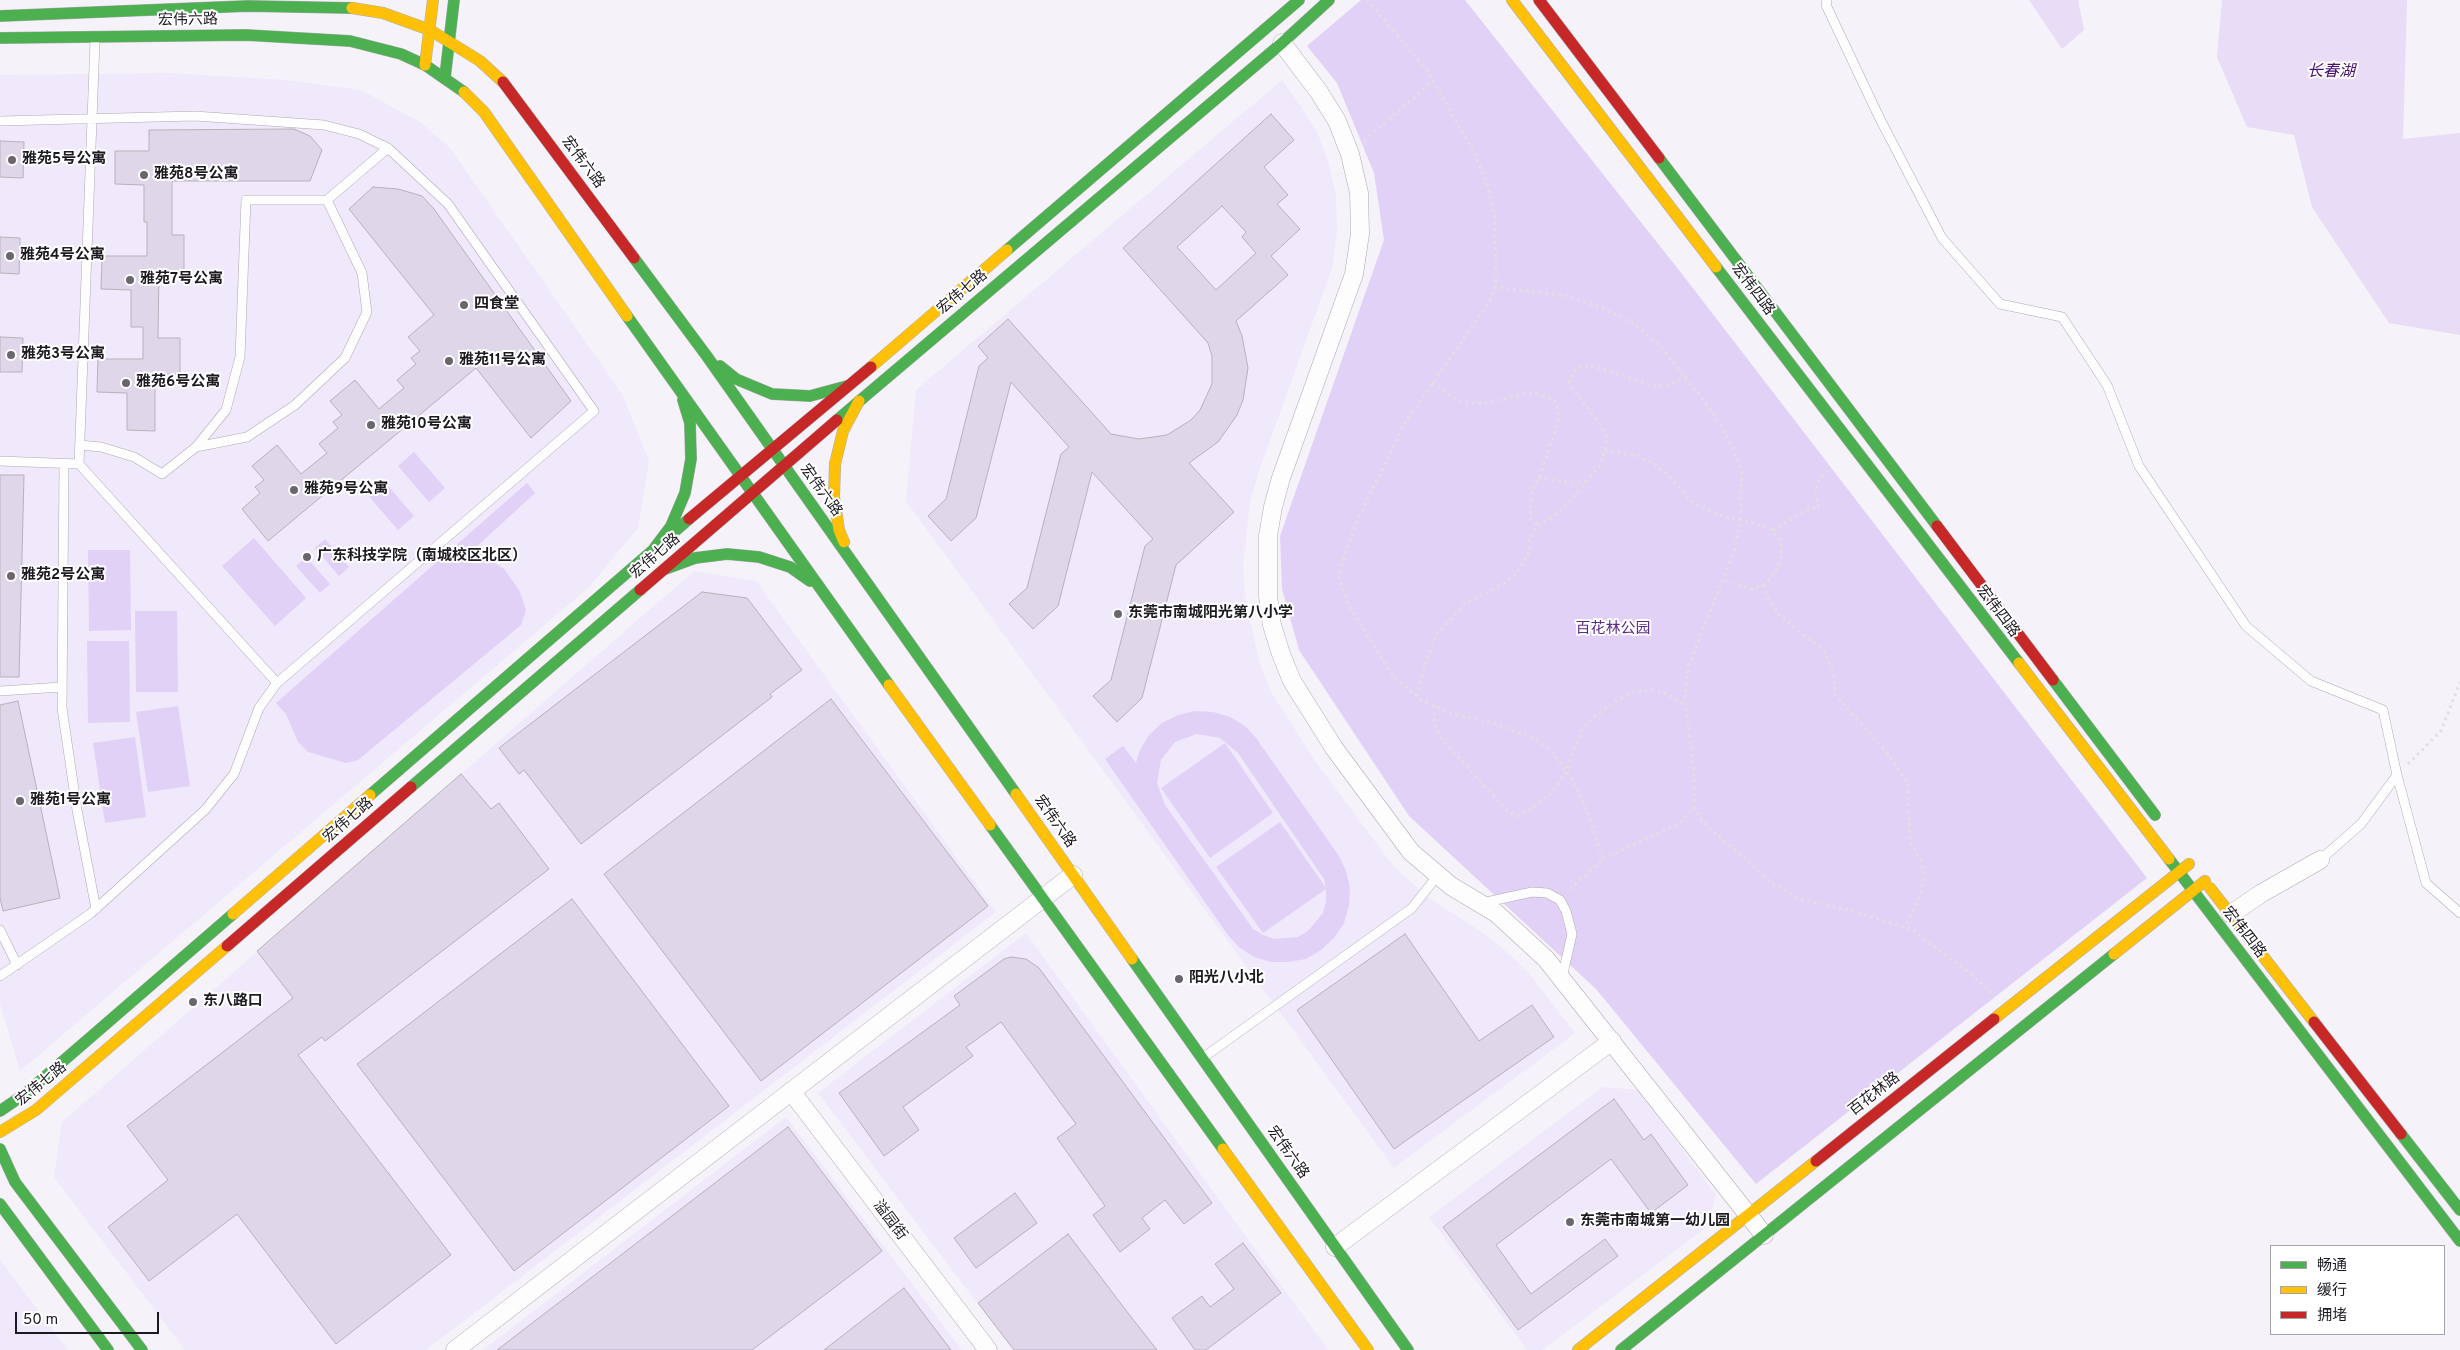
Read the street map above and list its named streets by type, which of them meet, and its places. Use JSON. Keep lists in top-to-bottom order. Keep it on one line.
{"streets":{"street":["宏伟六路","宏伟四路","宏伟七路","百花林路","溢园街"]},"crossings":[["宏伟六路","宏伟七路"],["宏伟四路","百花林路"]],"water":["长春湖"],"parks":["百花林公园"],"places":["雅苑5号公寓","雅苑8号公寓","雅苑4号公寓","雅苑7号公寓","四食堂","雅苑3号公寓","雅苑11号公寓","雅苑6号公寓","雅苑10号公寓","雅苑9号公寓","广东科技学院（南城校区北区）","雅苑2号公寓","东莞市南城阳光第八小学","雅苑1号公寓","阳光八小北","东八路口","东莞市南城第一幼儿园"],"legend":["畅通","缓行","拥堵"],"scale_bar":"50 m"}
